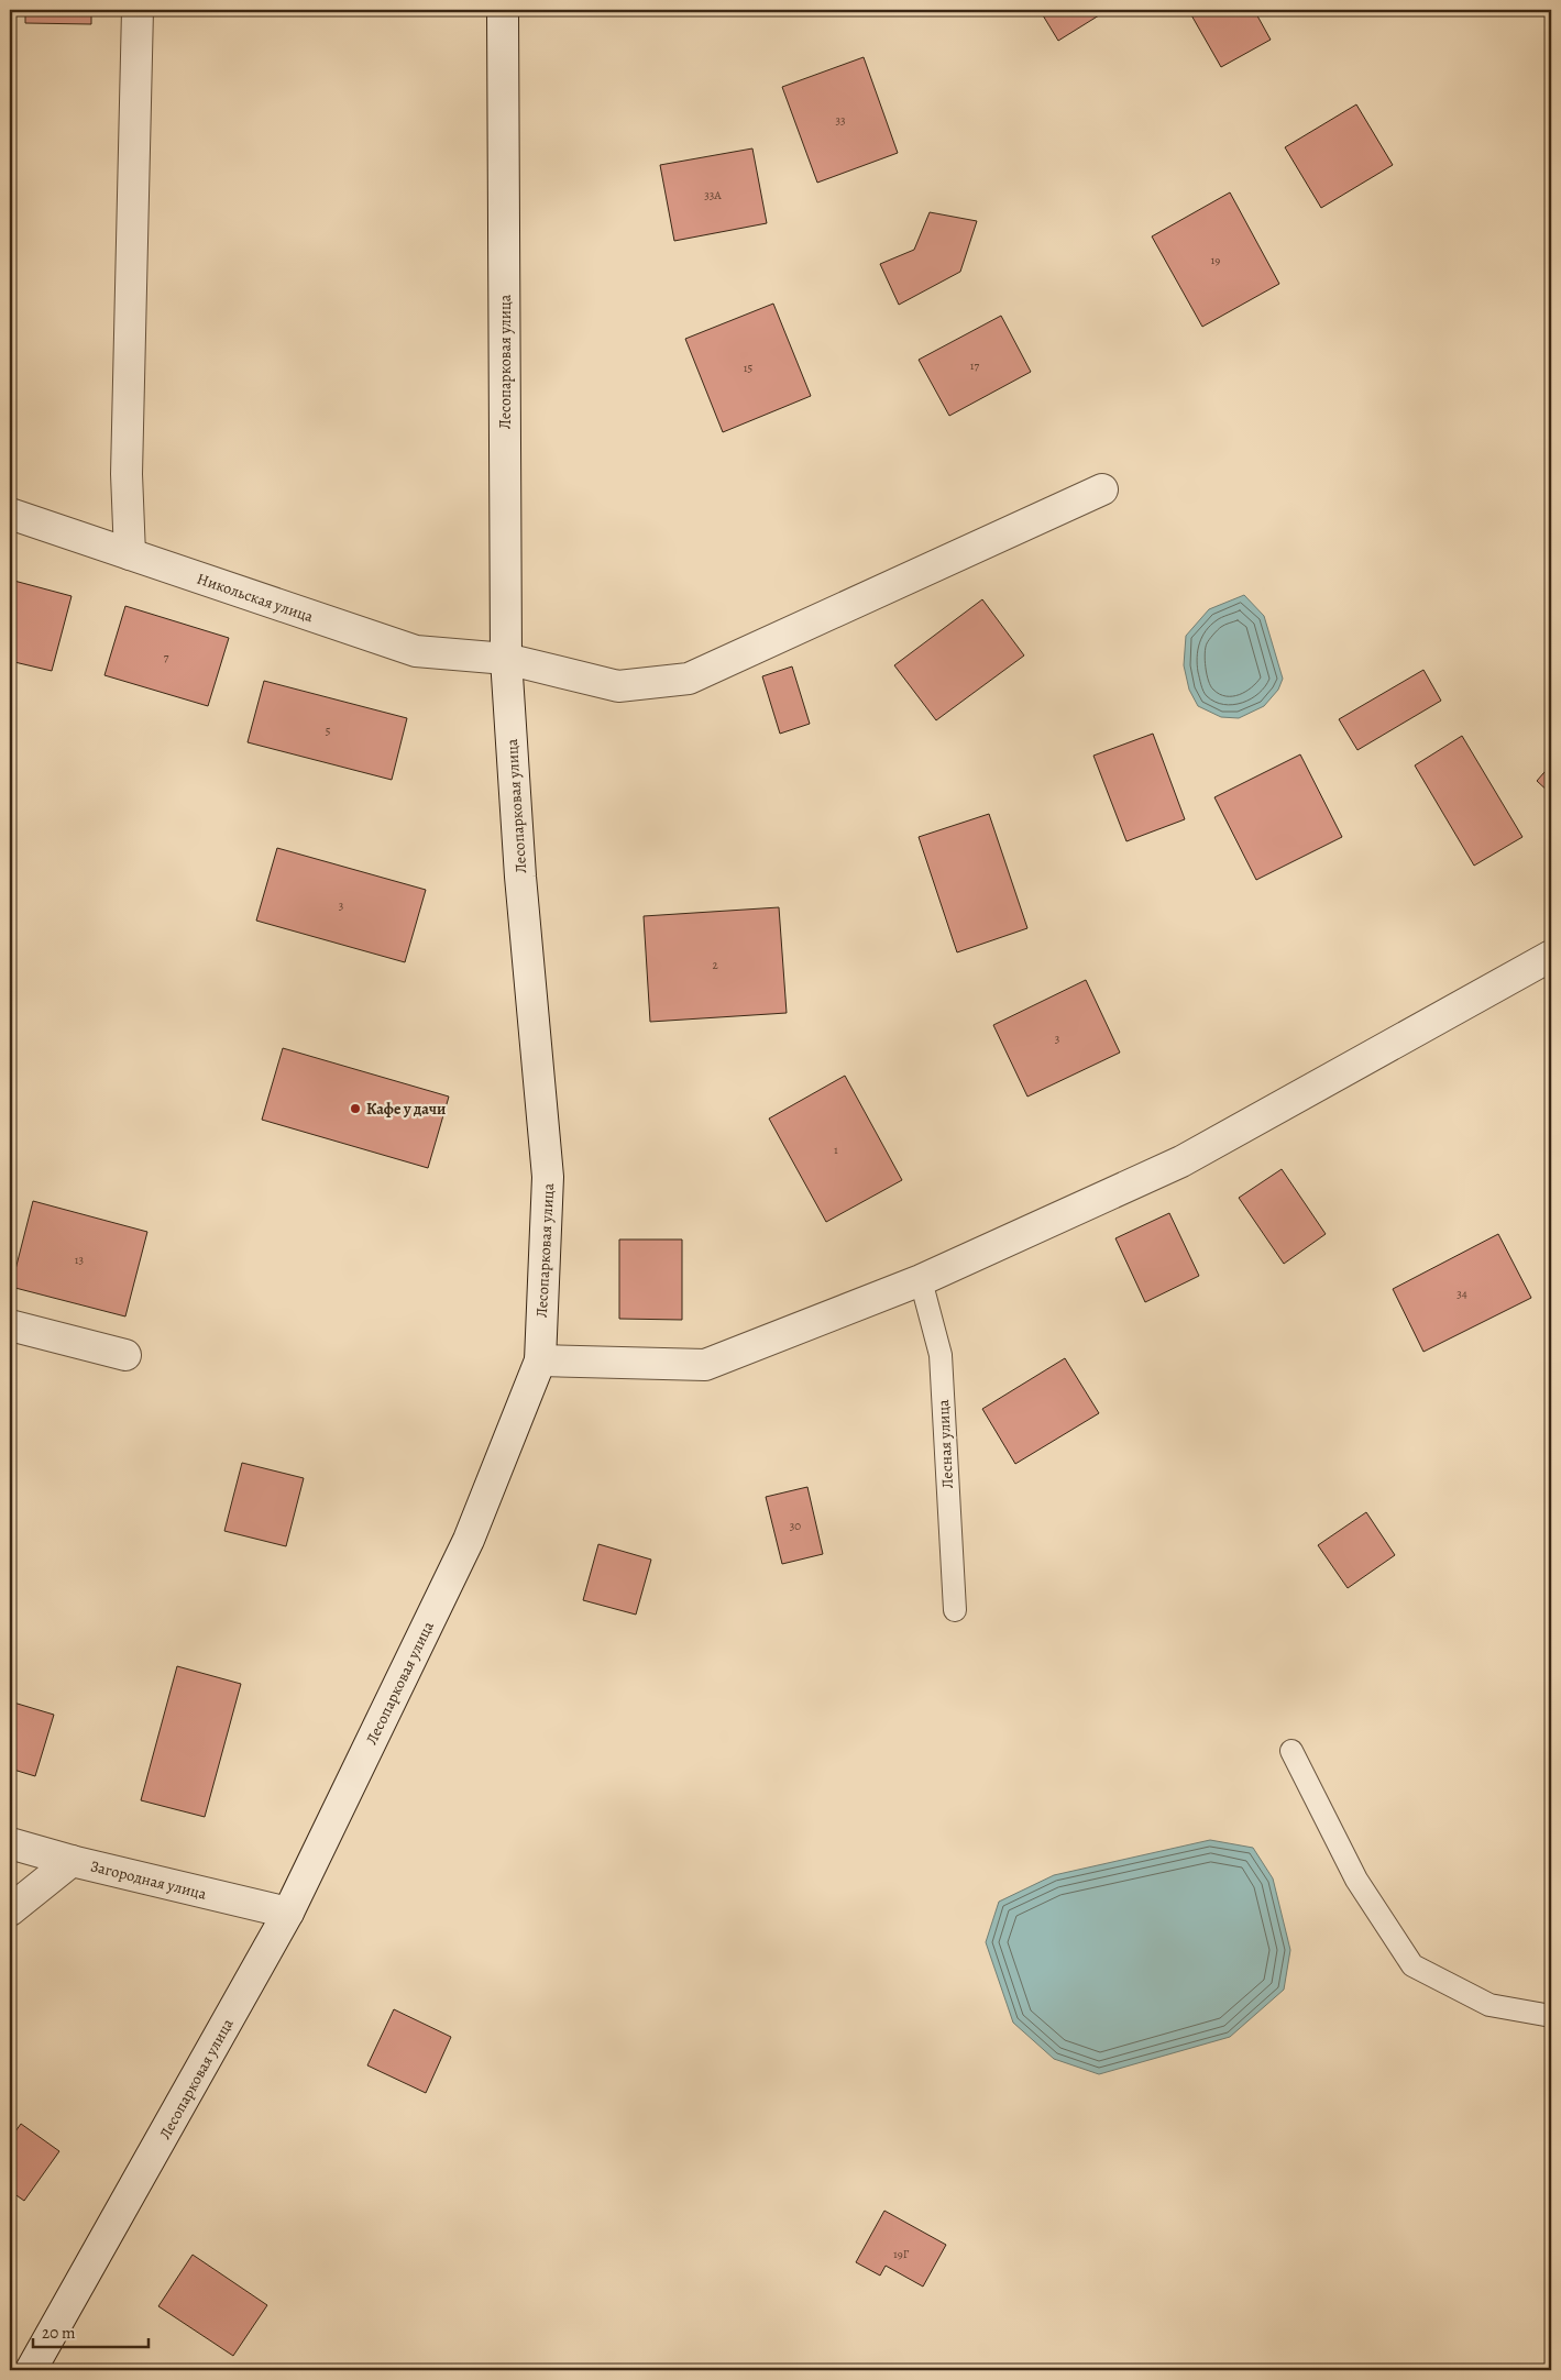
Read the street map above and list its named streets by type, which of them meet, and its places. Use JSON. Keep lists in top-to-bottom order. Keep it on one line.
{"streets":{"street":["Лесопарковая улица","Никольская улица","Загородная улица"],"lane":["Лесная улица"]},"crossings":[["Лесопарковая улица","Никольская улица"],["Лесопарковая улица","Загородная улица"]],"places":["Кафе у дачи"],"house_numbers":["33","33А","19","17","15","7","5","3","2","3","1","13","34","30","19Г"],"scale_bar":"20 m"}
